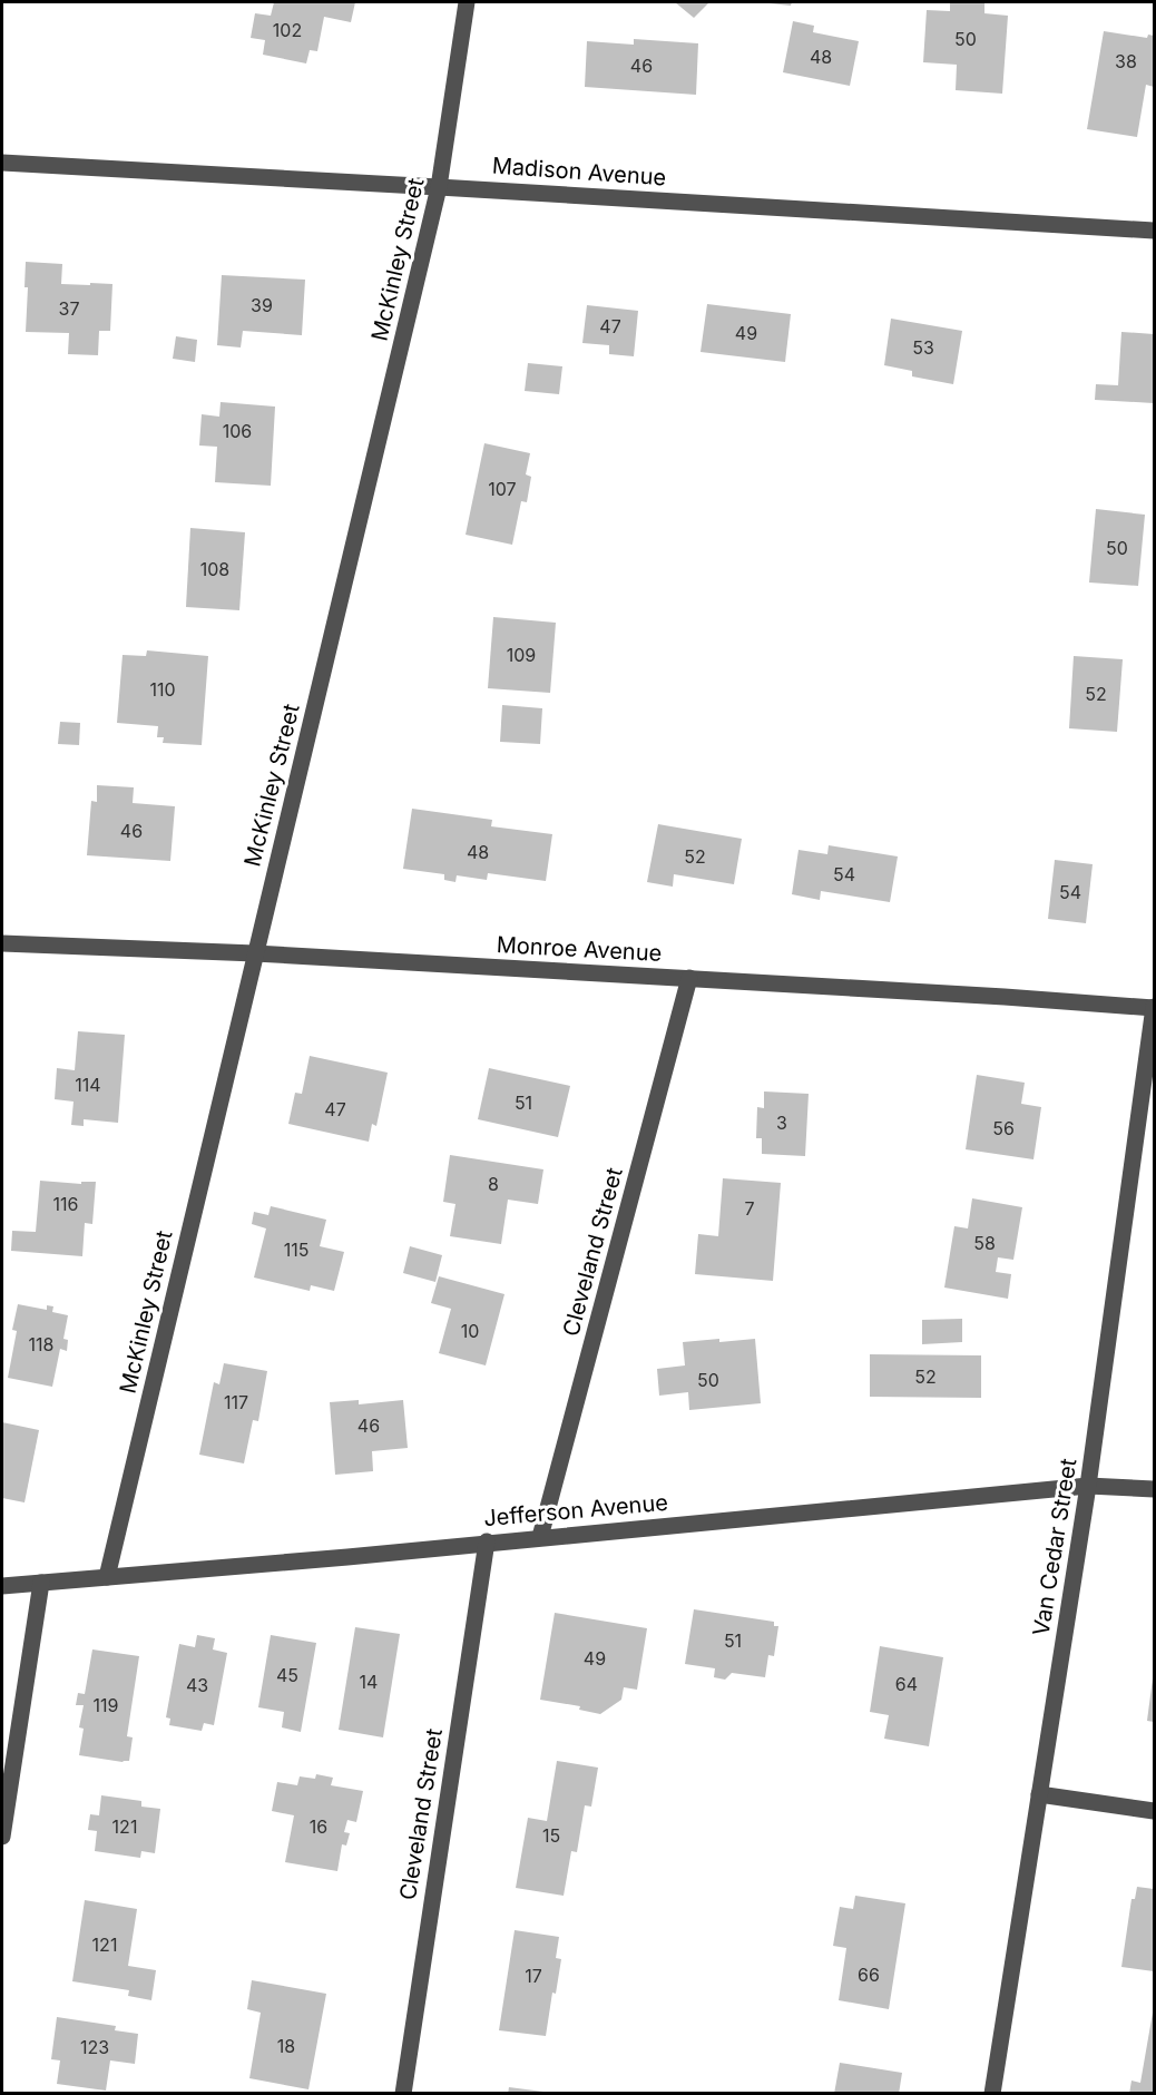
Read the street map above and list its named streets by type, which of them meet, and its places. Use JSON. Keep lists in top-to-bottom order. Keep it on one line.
{"streets":{"street":["Madison Avenue","McKinley Street","Monroe Avenue","Cleveland Street","Jefferson Avenue","Van Cedar Street"]},"crossings":[["Madison Avenue","McKinley Street"],["McKinley Street","Monroe Avenue"],["McKinley Street","Jefferson Avenue"],["Monroe Avenue","Cleveland Street"],["Monroe Avenue","Van Cedar Street"],["Cleveland Street","Jefferson Avenue"],["Jefferson Avenue","Van Cedar Street"]],"house_numbers":["102","50","48","38","46","39","37","47","49","53","106","107","50","108","109","110","52","46","48","52","54","54","114","51","47","3","56","8","116","7","58","115","10","118","52","50","117","46","51","49","45","14","64","43","119","121","16","15","121","66","17","18","123"]}
